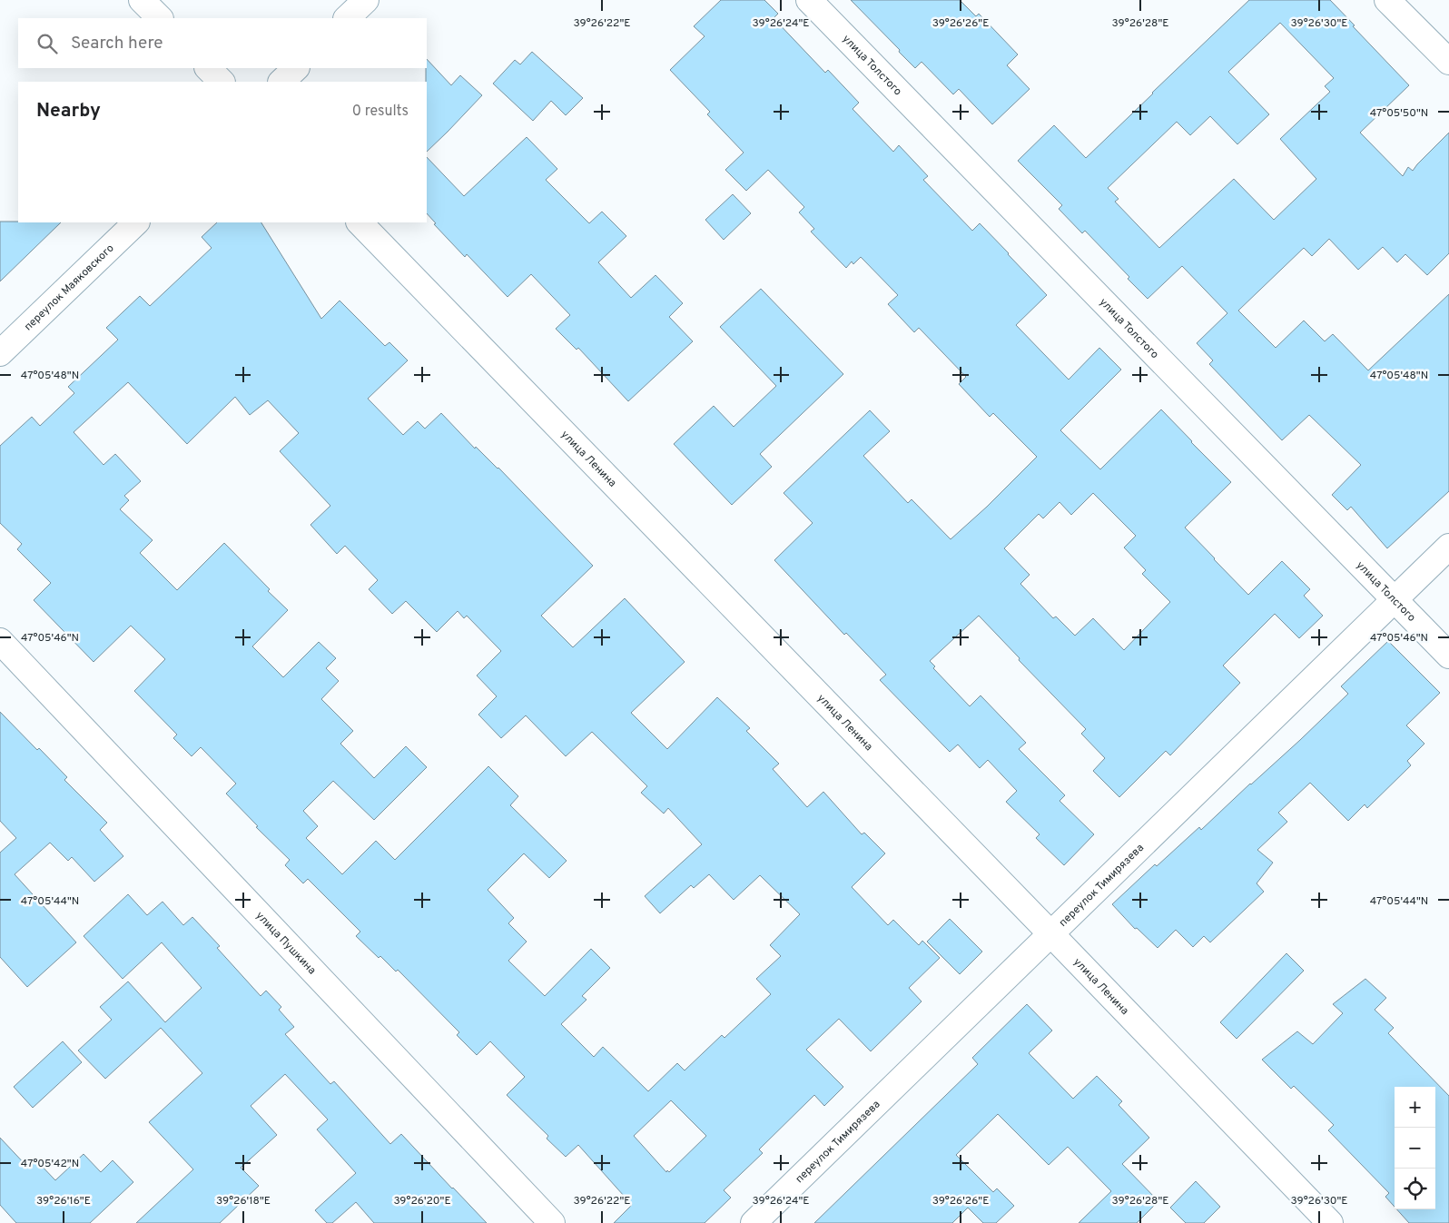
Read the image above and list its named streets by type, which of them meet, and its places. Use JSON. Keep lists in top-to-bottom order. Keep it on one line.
{"streets":{"street":["улица Толстого","переулок Маяковского","улица Ленина","переулок Тимирязева","улица Пушкина"]},"crossings":[["улица Толстого","переулок Тимирязева"],["улица Ленина","переулок Тимирязева"]],"page":{"search":"Search here","heading":["Nearby","0 results"],"map_buttons":["+","−"]},"coordinates":["39°26'22\"E","39°26'24\"E","39°26'26\"E","39°26'28\"E","39°26'30\"E","47°05'50\"N","47°05'48\"N","47°05'46\"N","47°05'44\"N","47°05'42\"N","39°26'16\"E","39°26'18\"E","39°26'20\"E"]}
